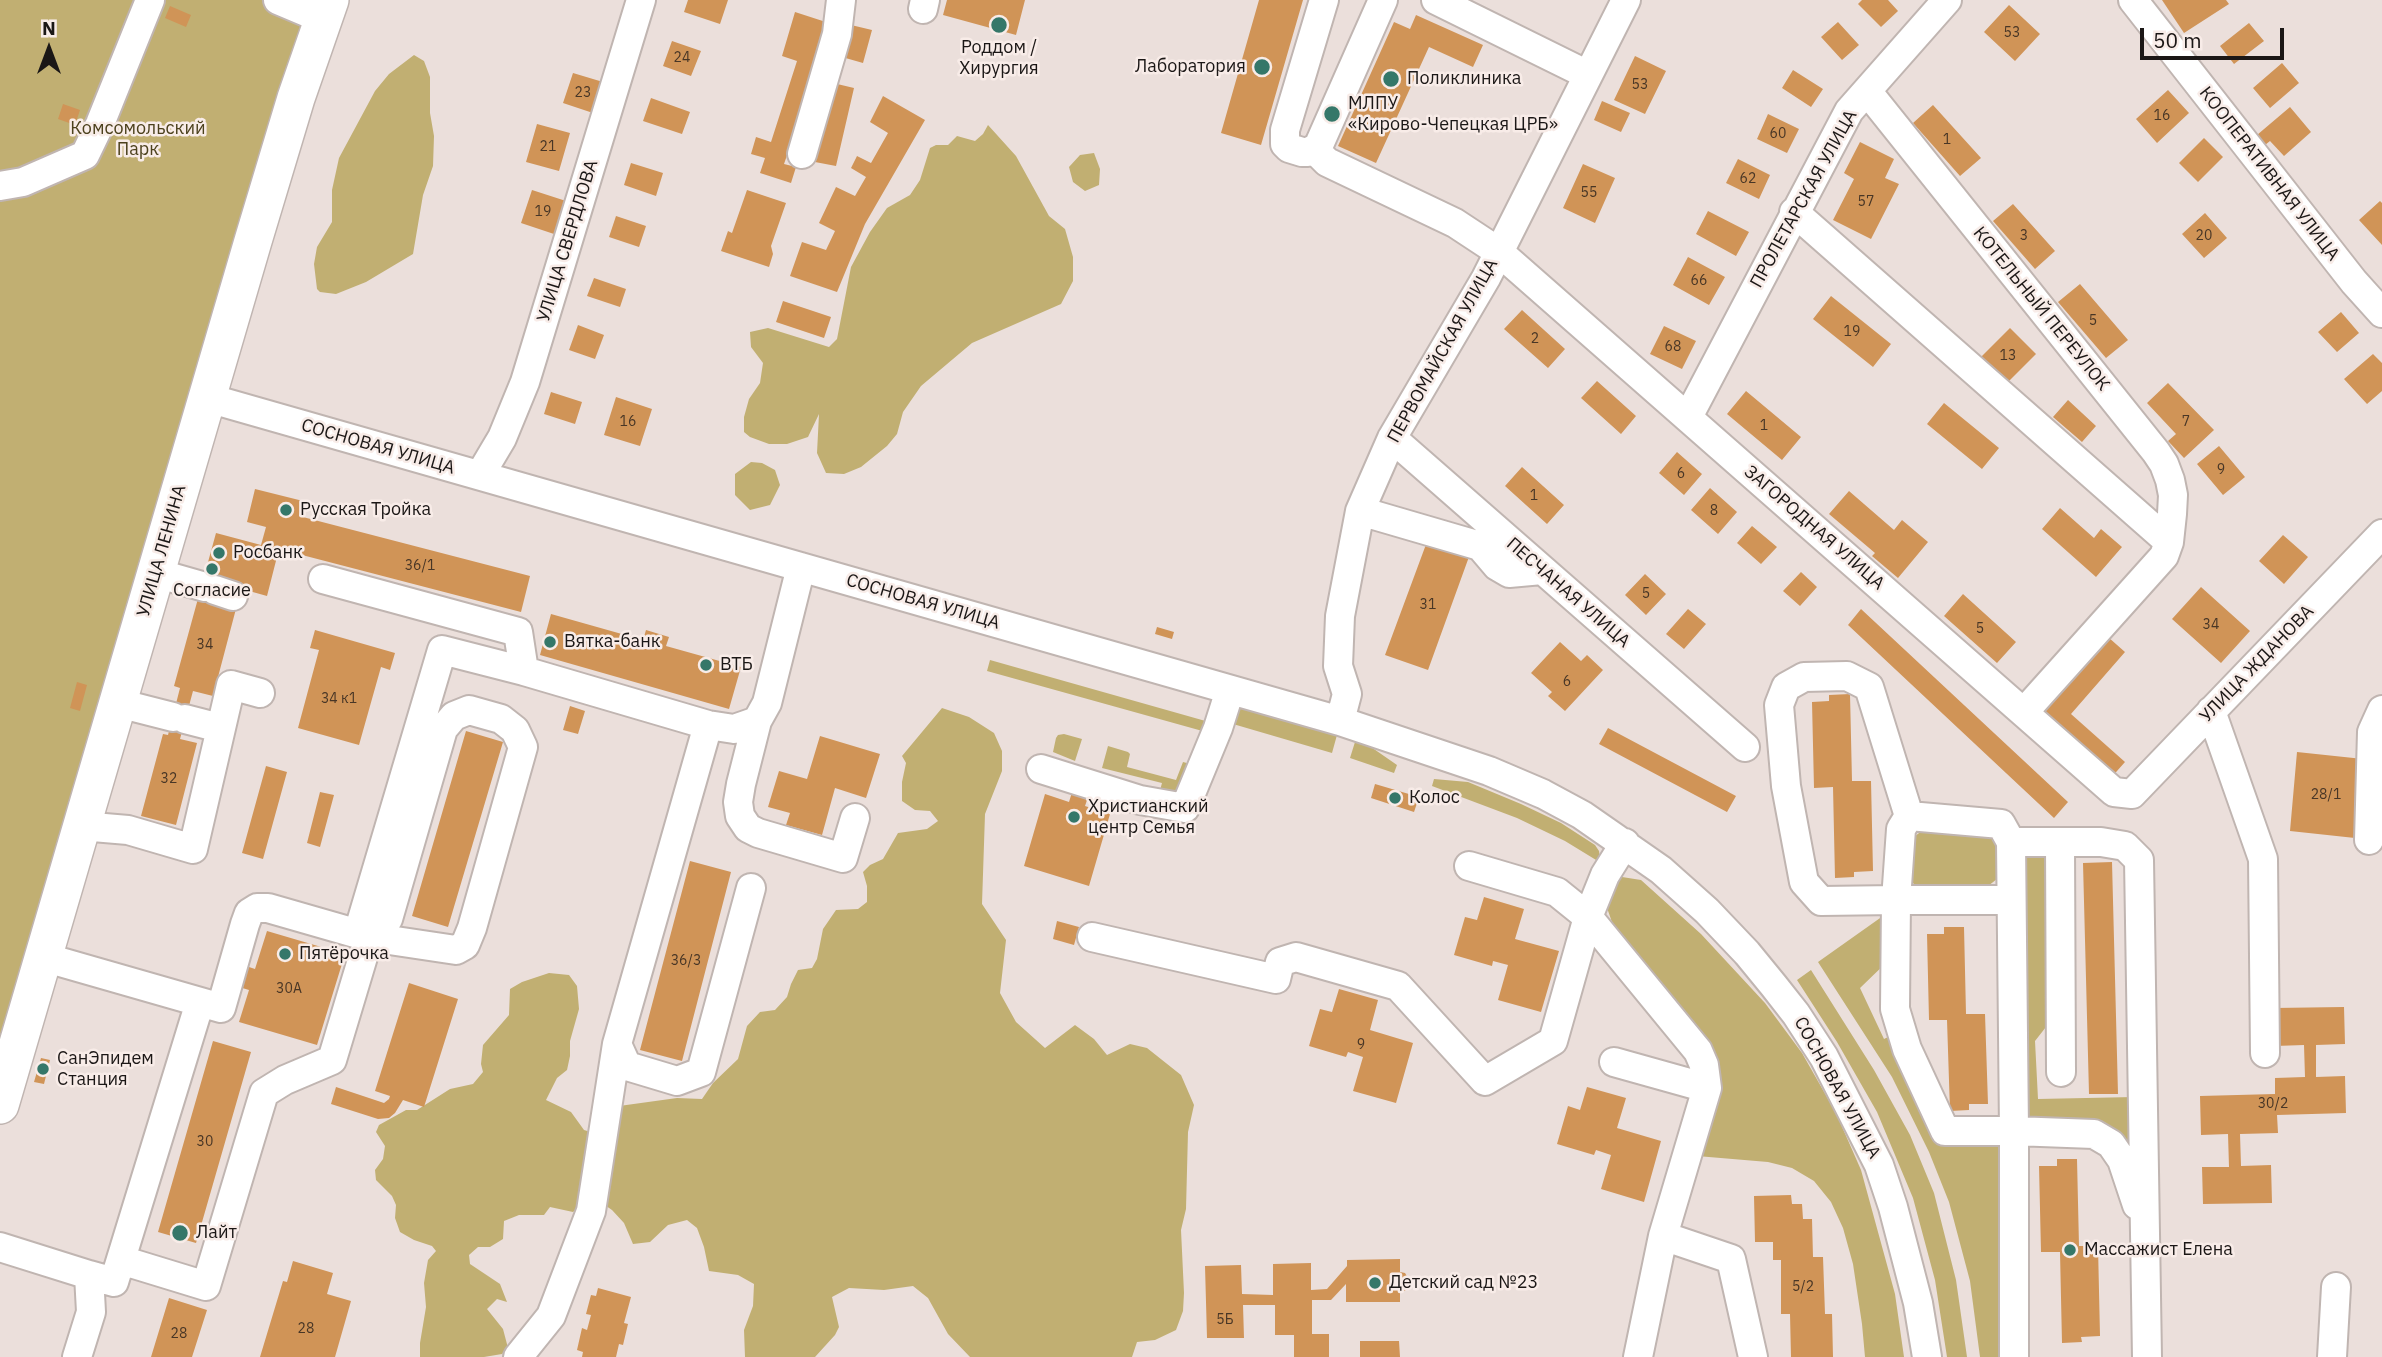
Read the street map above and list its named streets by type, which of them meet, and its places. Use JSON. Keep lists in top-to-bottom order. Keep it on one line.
{"streets":{"main road":["УЛИЦА ЛЕНИНА"],"street":["КООПЕРАТИВНАЯ УЛИЦА","ПРОЛЕТАРСКАЯ УЛИЦА","УЛИЦА СВЕРДЛОВА","КОТЕЛЬНЫЙ ПЕРЕУЛОК","ПЕРВОМАЙСКАЯ УЛИЦА","СОСНОВАЯ УЛИЦА","ЗАГОРОДНАЯ УЛИЦА","ПЕСЧАНАЯ УЛИЦА","УЛИЦА ЖДАНОВА"]},"crossings":[["ПРОЛЕТАРСКАЯ УЛИЦА","КОТЕЛЬНЫЙ ПЕРЕУЛОК"],["ПРОЛЕТАРСКАЯ УЛИЦА","ЗАГОРОДНАЯ УЛИЦА"],["УЛИЦА СВЕРДЛОВА","СОСНОВАЯ УЛИЦА"],["ПЕРВОМАЙСКАЯ УЛИЦА","СОСНОВАЯ УЛИЦА"],["ПЕРВОМАЙСКАЯ УЛИЦА","ЗАГОРОДНАЯ УЛИЦА"],["ПЕРВОМАЙСКАЯ УЛИЦА","ПЕСЧАНАЯ УЛИЦА"],["СОСНОВАЯ УЛИЦА","УЛИЦА ЛЕНИНА"],["ЗАГОРОДНАЯ УЛИЦА","УЛИЦА ЖДАНОВА"]],"parks":["Комсомольский Парк"],"places":["Роддом / Хирургия","Лаборатория","Поликлиника","МЛПУ «Кирово-Чепецкая ЦРБ»","Русская Тройка","Росбанк","Согласие","Вятка-банк","ВТБ","Колос","Христианский центр Семья","Пятёрочка","СанЭпидем Станция","Лайт","Массажист Елена","Детский сад №23"],"house_numbers":["53","24","53","23","16","60","1","21","62","55","57","19","3","20","66","5","19","2","68","13","16","7","1","9","6","1","8","36/1","5","31","34","5","34","6","34 к1","32","28/1","36/3","30А","9","30/2","30","5/2","5Б","28","28"],"scale_bar":"50 m","north":"top"}
